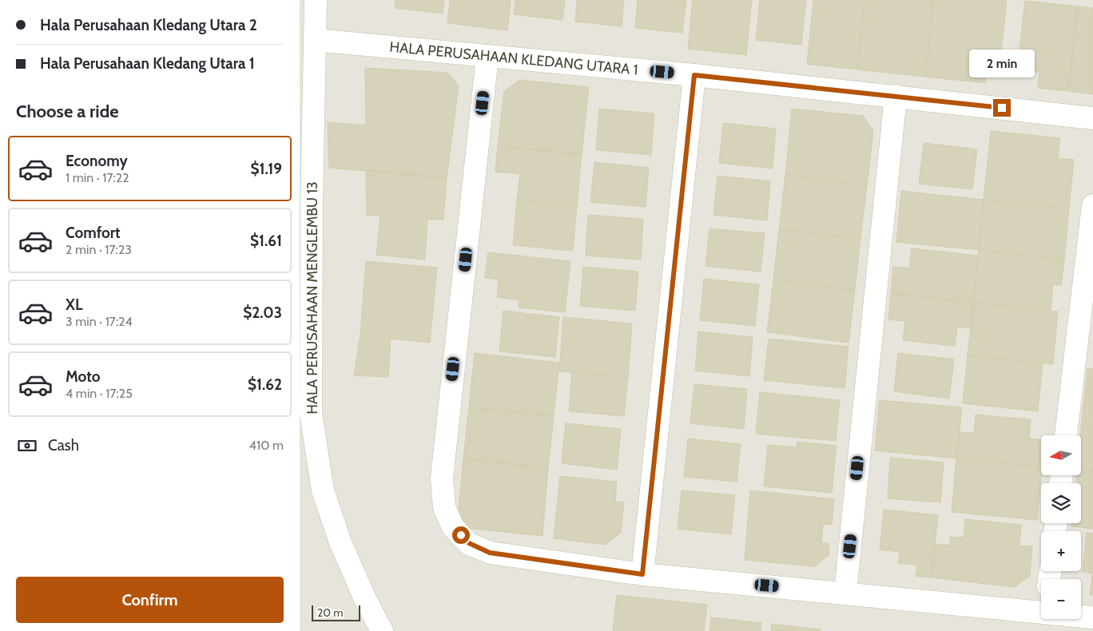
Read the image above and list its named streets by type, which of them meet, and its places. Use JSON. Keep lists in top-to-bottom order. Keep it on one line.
{"streets":{"street":["HALA PERUSAHAAN KLEDANG UTARA 1","HALA PERUSAHAAN MENGLEMBU 13"]},"crossings":[["HALA PERUSAHAAN KLEDANG UTARA 1","HALA PERUSAHAAN MENGLEMBU 13"]],"scale_bar":"20 m","north":"left","page":{"banner":["Hala Perusahaan Kledang Utara 2","Hala Perusahaan Kledang Utara 1"],"bubble":"2 min","heading":"Choose a ride","list":[{"name":"Economy","note":"1 min · 17:22","value":"$1.19"},{"name":"Comfort","note":"2 min · 17:23","value":"$1.61"},{"name":"XL","note":"3 min · 17:24","value":"$2.03"},{"name":"Moto","note":"4 min · 17:25","value":"$1.62"}],"pay":["Cash","410 m"],"map_buttons":["+","−"],"buttons":"Confirm","scale":"20 m"}}
